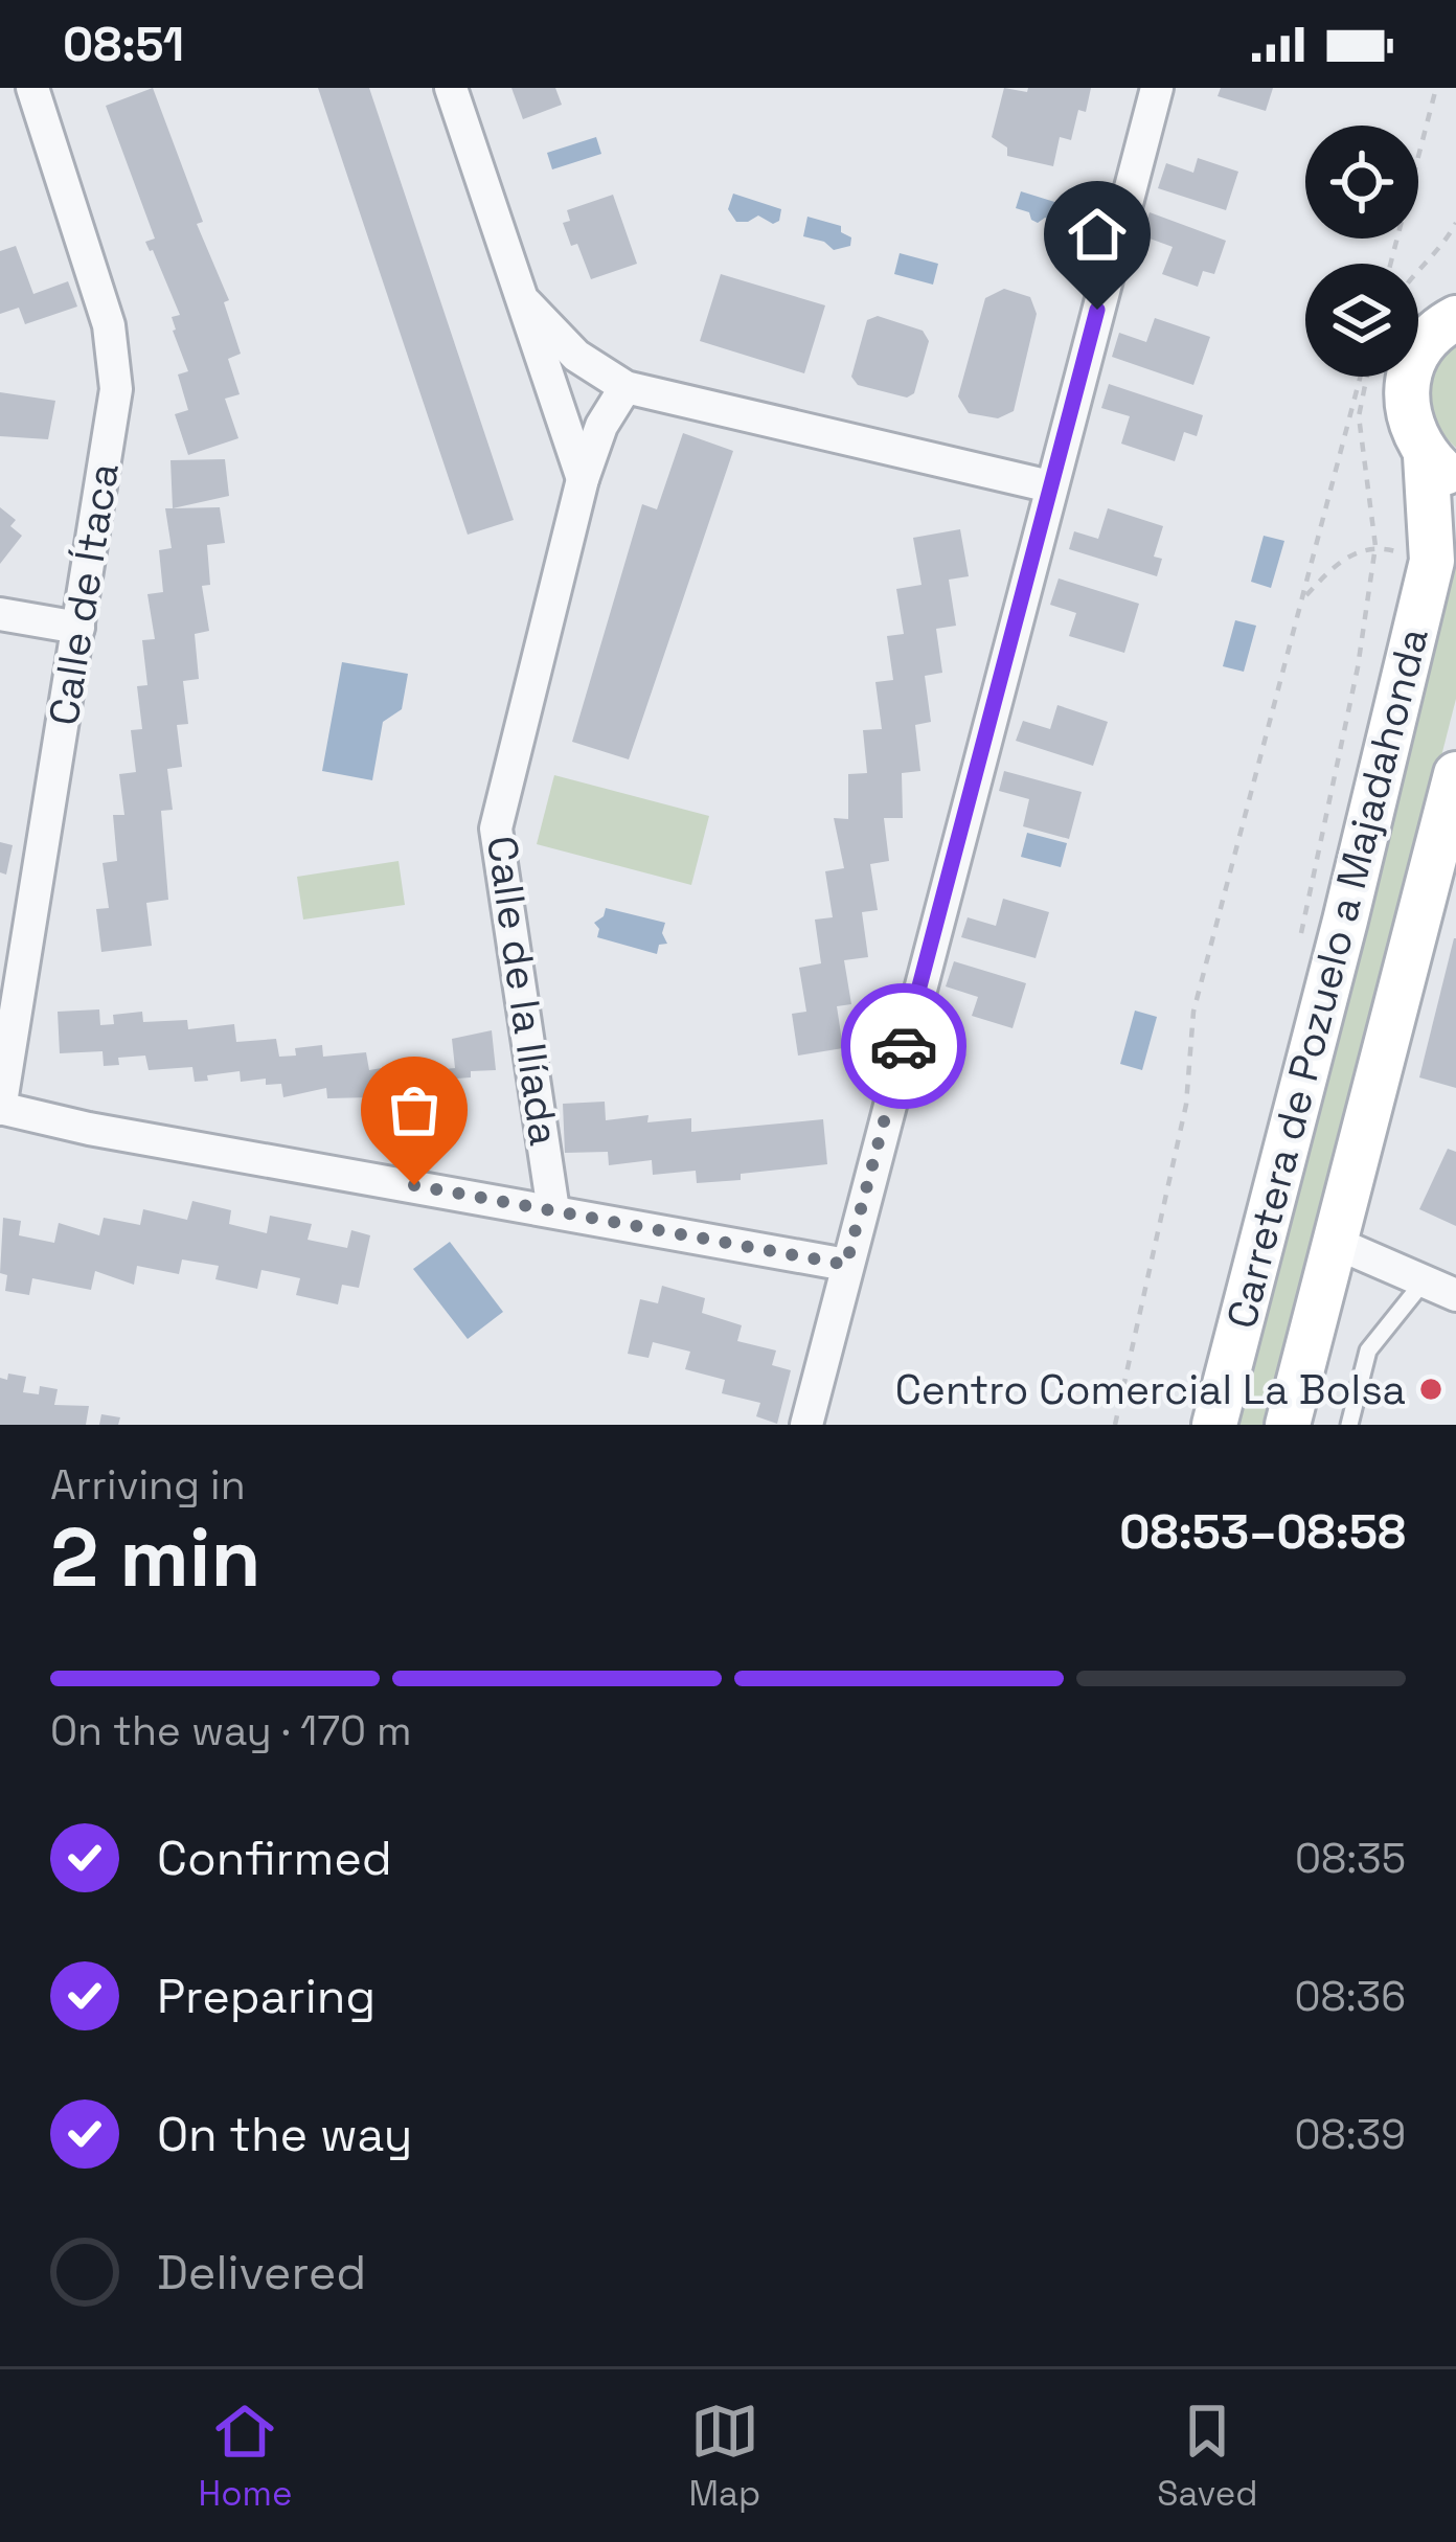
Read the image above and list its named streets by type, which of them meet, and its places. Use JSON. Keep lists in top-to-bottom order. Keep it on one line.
{"streets":{"street":["Calle de Ítaca","Carretera de Pozuelo a Majadahonda","Calle de la Ilíada"]},"places":["Centro Comercial La Bolsa"],"page":{"status":"08:51","heading":["2 min","Arriving in","08:53–08:58"],"bar":"On the way · 170 m","list":[["Confirmed","08:35"],["Preparing","08:36"],["On the way","08:39"],"Delivered"],"tabs":["Home","Map","Saved"]}}
